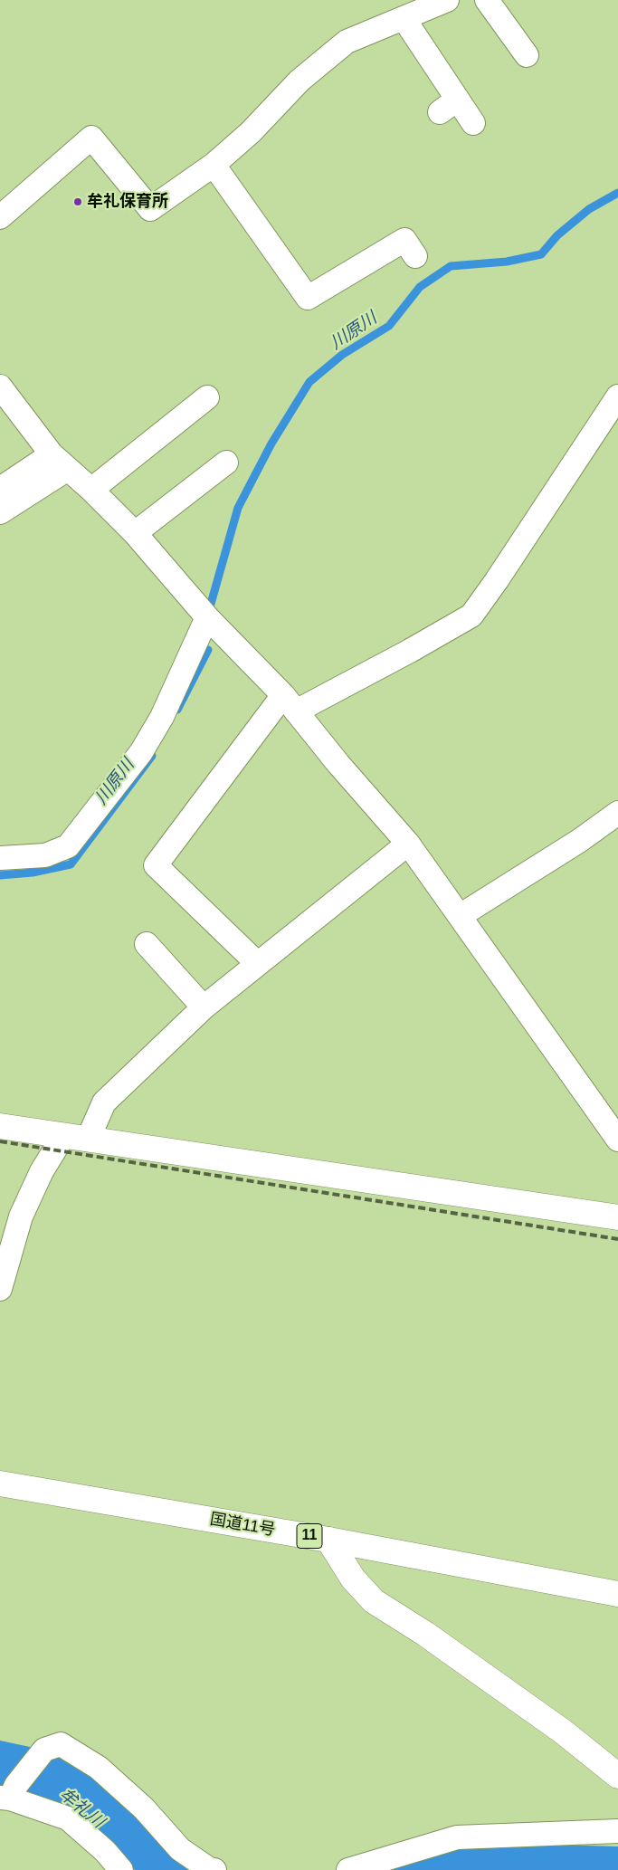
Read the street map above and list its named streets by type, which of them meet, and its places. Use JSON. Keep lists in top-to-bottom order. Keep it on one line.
{"streets":{"main road":["国道11号","11"]},"water":["川原川","牟礼川"],"places":["牟礼保育所"]}
